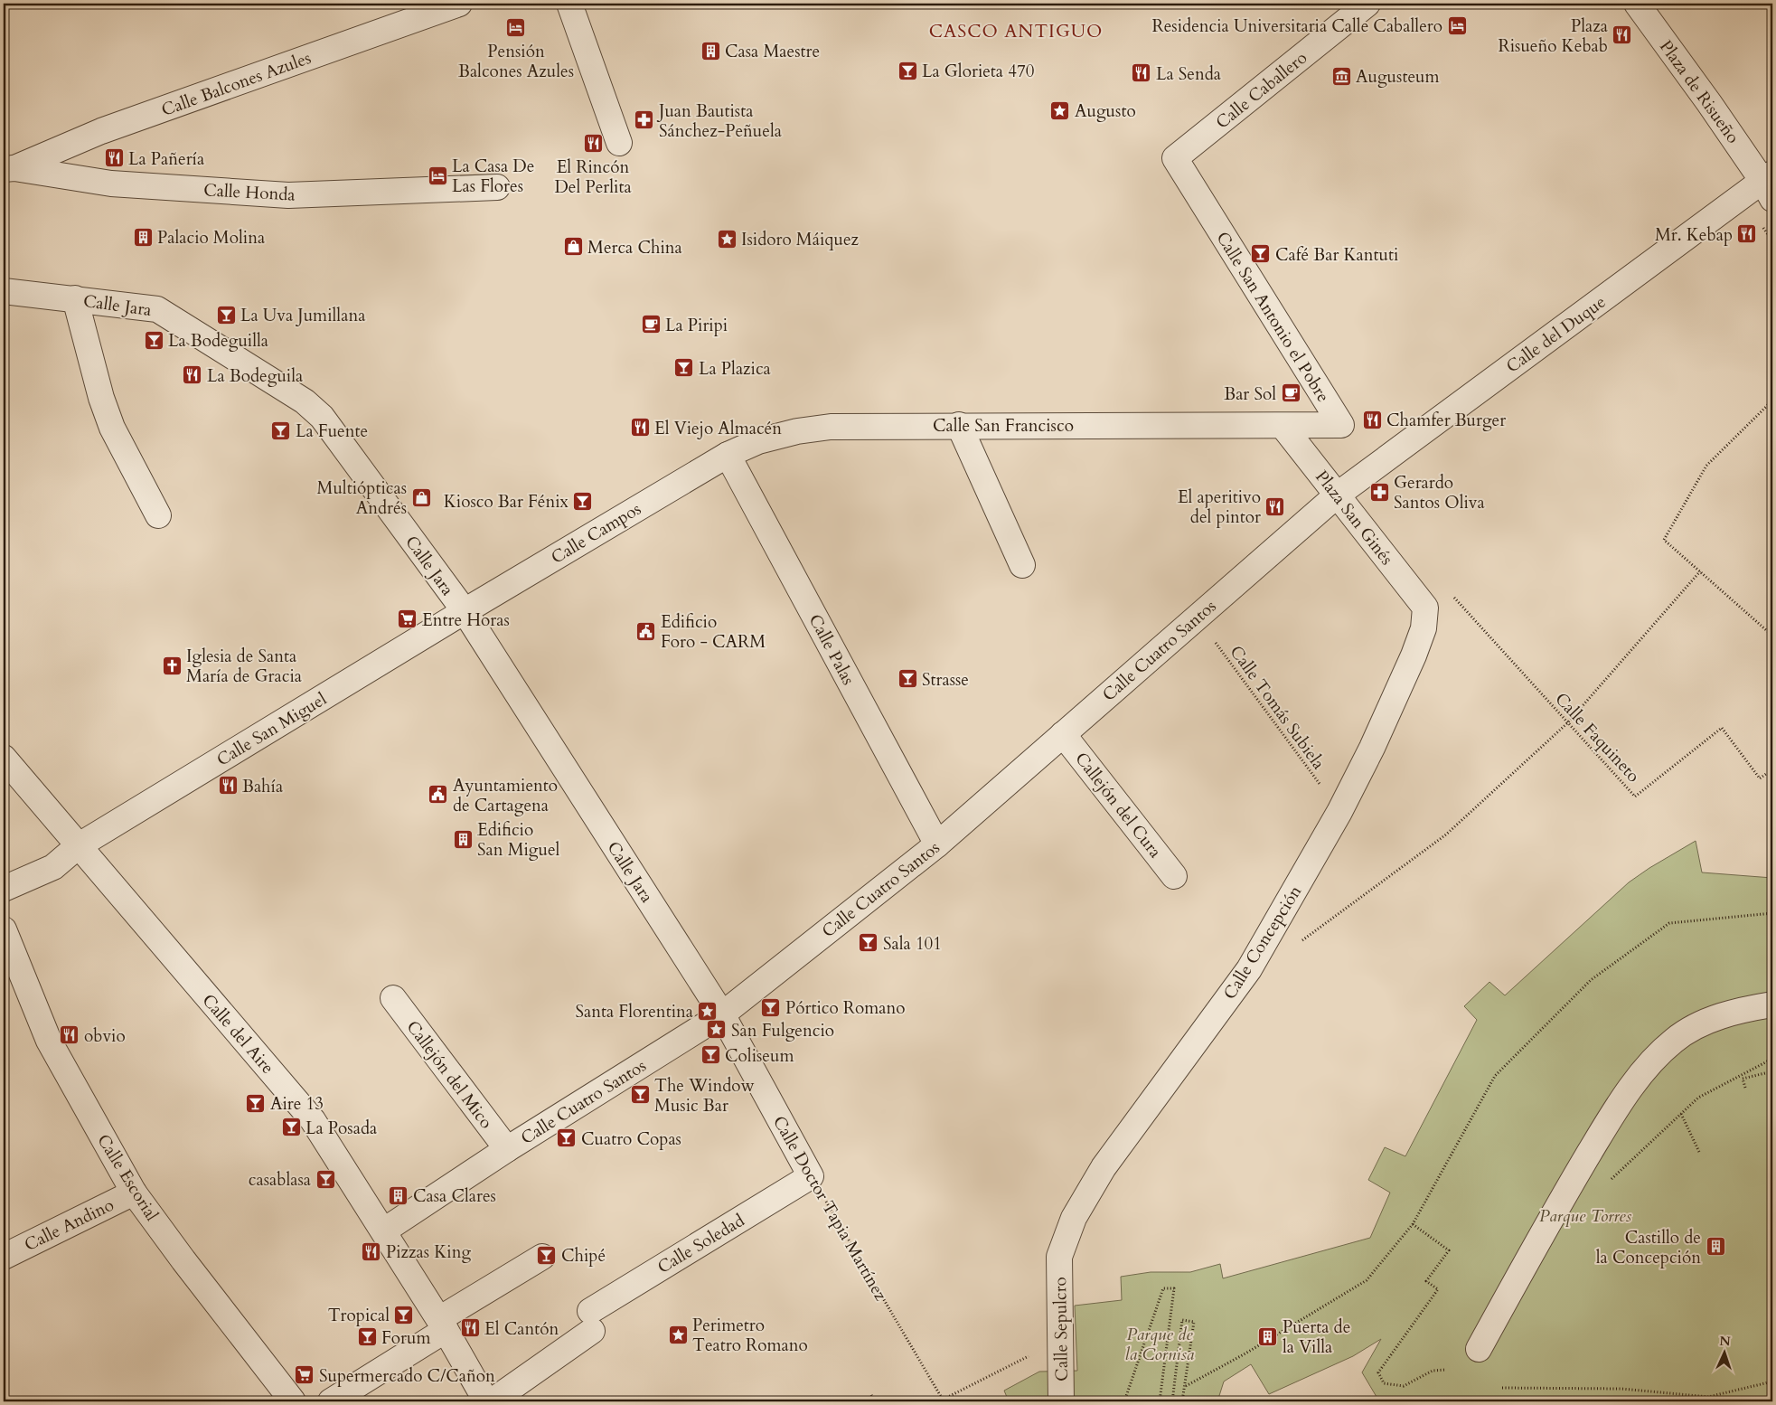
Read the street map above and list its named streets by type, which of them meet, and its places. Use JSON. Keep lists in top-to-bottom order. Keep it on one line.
{"streets":{"street":["Calle Balcones Azules","Calle Caballero","Plaza de Risueño","Calle Honda","Calle Jara","Calle San Antonio el Pobre","Calle del Duque","Calle San Francisco","Plaza San Ginés","Calle Campos","Calle Palas","Calle Cuatro Santos","Calle San Miguel","Callejón del Cura","Calle Concepción","Calle del Aire","Callejón del Mico","Calle Escorial","Calle Doctor Tapia Martínez","Calle Andino","Calle Soledad","Calle Sepulcro"],"path":["Calle Tomás Subiela","Calle Faquineto"]},"crossings":[["Calle Balcones Azules","Calle Honda"],["Calle Caballero","Calle San Antonio el Pobre"],["Plaza de Risueño","Calle del Duque"],["Calle Jara","Calle Campos"],["Calle Jara","Calle Cuatro Santos"],["Calle Jara","Calle San Miguel"],["Calle Jara","Calle Doctor Tapia Martínez"],["Calle San Antonio el Pobre","Calle San Francisco"],["Calle San Antonio el Pobre","Plaza San Ginés"],["Calle del Duque","Plaza San Ginés"],["Calle del Duque","Calle Cuatro Santos"],["Calle San Francisco","Plaza San Ginés"],["Calle San Francisco","Calle Campos"],["Calle San Francisco","Calle Palas"],["Plaza San Ginés","Calle Cuatro Santos"],["Plaza San Ginés","Calle Faquineto"],["Plaza San Ginés","Calle Concepción"],["Calle Campos","Calle Palas"],["Calle Campos","Calle San Miguel"],["Calle Palas","Calle Cuatro Santos"],["Calle Cuatro Santos","Calle Tomás Subiela"],["Calle Cuatro Santos","Callejón del Cura"],["Calle Cuatro Santos","Calle del Aire"],["Calle Cuatro Santos","Callejón del Mico"],["Calle Cuatro Santos","Calle Doctor Tapia Martínez"],["Calle Tomás Subiela","Calle Concepción"],["Calle San Miguel","Calle del Aire"],["Calle Faquineto","Calle Concepción"],["Calle Concepción","Calle Sepulcro"],["Calle Escorial","Calle Andino"],["Calle Doctor Tapia Martínez","Calle Soledad"],["Calle Doctor Tapia Martínez","Calle Sepulcro"]],"districts":["CASCO ANTIGUO"],"parks":["Parque Torres","Parque de la Cornisa"],"places":{"hotel":["Residencia Universitaria Calle Caballero","Pensión Balcones Azules","La Casa De Las Flores"],"restaurant":["Plaza Risueño Kebab","La Senda","El Rincón Del Perlita","La Pañería","Mr. Kebap","La Bodeguila","Chamfer Burger","El Viejo Almacén","El aperitivo del pintor","Bahía","obvio","Pizzas King","El Cantón"],"building":["Casa Maestre","Palacio Molina","Edificio San Miguel","Casa Clares","Castillo de la Concepción","Puerta de la Villa"],"bar":["La Glorieta 470","Café Bar Kantuti","La Uva Jumillana","La Bodeguilla","La Plazica","La Fuente","Kiosco Bar Fénix","Strasse","Sala 101","Pórtico Romano","Coliseum","The Window Music Bar","Aire 13","La Posada","Cuatro Copas","casablasa","Chipé","Tropical","Forum"],"museum":["Augusteum"],"place":["Augusto","Isidoro Máiquez","Santa Florentina","San Fulgencio","Perimetro Teatro Romano"],"pharmacy":["Juan Bautista Sánchez-Peñuela","Gerardo Santos Oliva"],"shop":["Merca China","Multiópticas Andrés"],"cafe":["La Piripi","Bar Sol"],"supermarket":["Entre Horas","Supermercado C/Cañon"],"public building":["Edificio Foro - CARM","Ayuntamiento de Cartagena"],"church":["Iglesia de Santa María de Gracia"]},"north":"top"}
